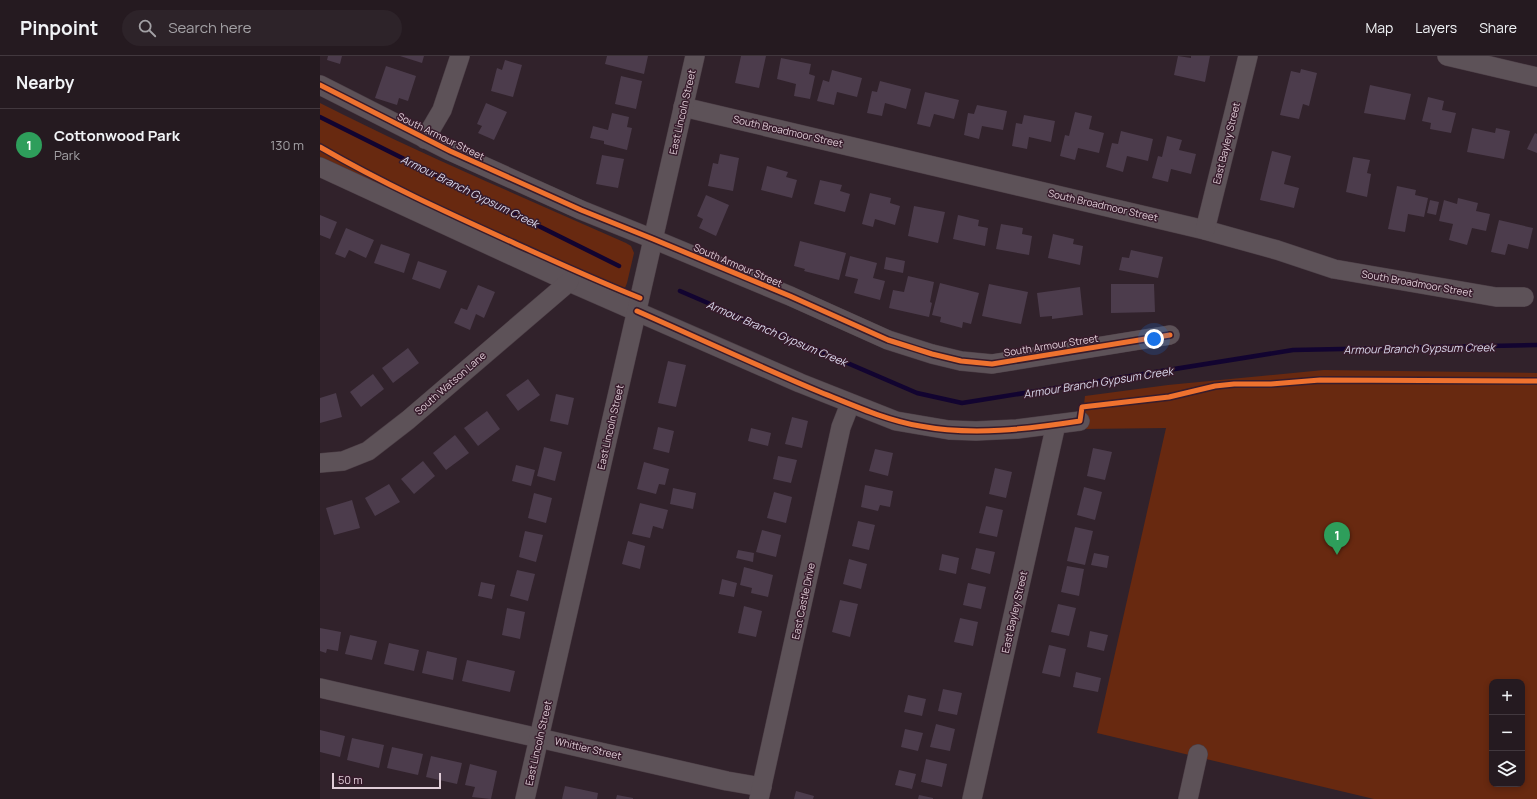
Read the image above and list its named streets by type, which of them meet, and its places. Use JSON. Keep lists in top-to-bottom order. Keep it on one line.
{"streets":{"street":["East Lincoln Street","South Broadmoor Street","South Armour Street","East Bayley Street","South Watson Lane","East Castle Drive","Whittier Street"]},"crossings":[["East Lincoln Street","South Broadmoor Street"],["East Lincoln Street","South Armour Street"],["East Lincoln Street","Whittier Street"],["South Broadmoor Street","East Bayley Street"],["East Castle Drive","Whittier Street"]],"water":["Armour Branch Gypsum Creek"],"scale_bar":"50 m","page":{"header":"Pinpoint","search":"Search here","nav":["Map","Layers","Share"],"heading":"Nearby","list":[{"mark":"1","name":"Cottonwood Park","note":"Park","value":"130 m"}],"pins":"1","map_buttons":["+","−"],"scale":"50 m"}}
